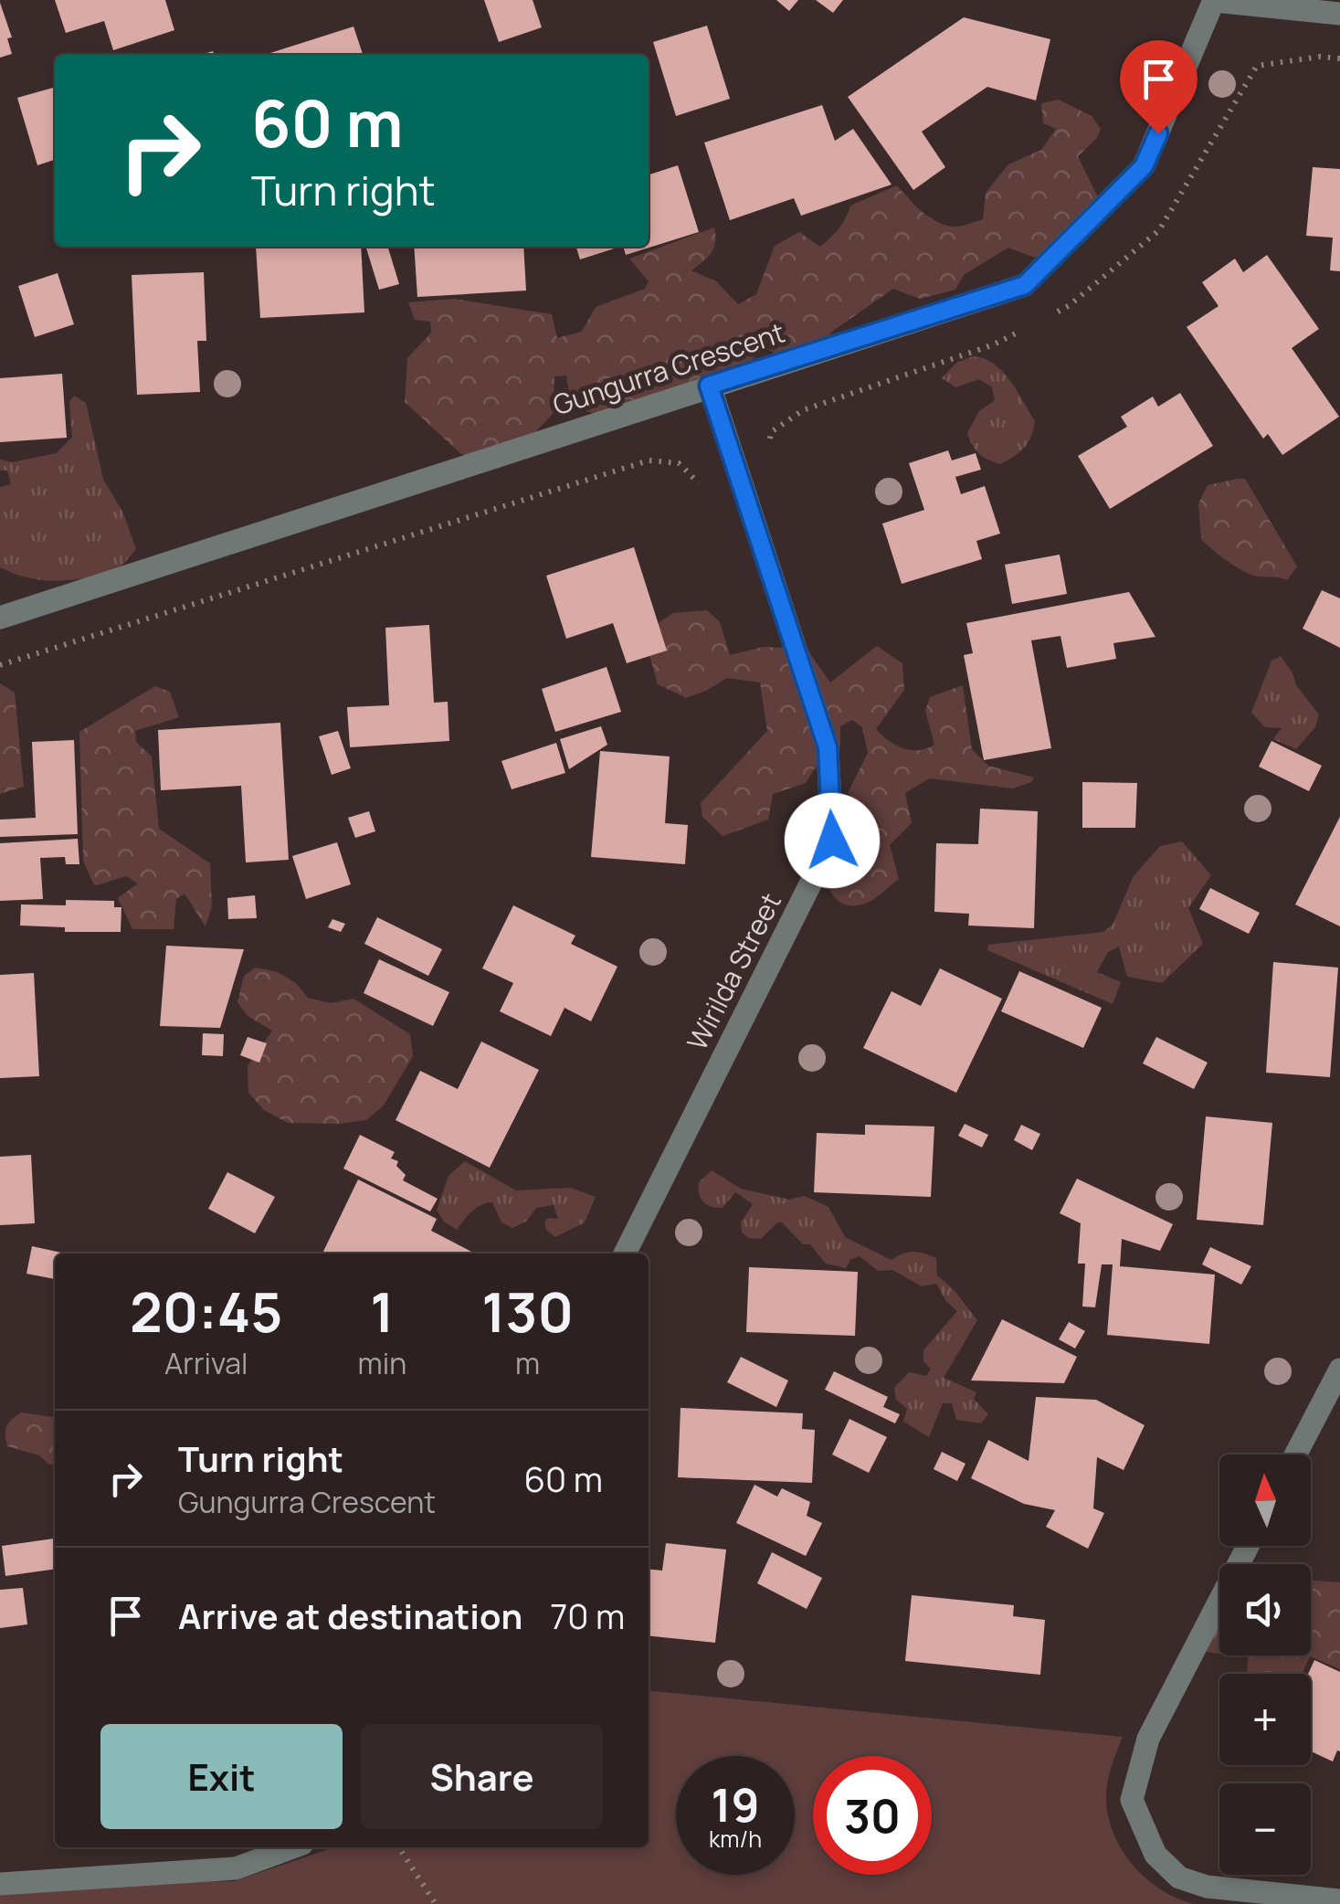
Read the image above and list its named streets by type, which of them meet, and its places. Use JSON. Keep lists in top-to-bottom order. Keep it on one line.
{"streets":{"street":["Gungurra Crescent","Wirilda Street"]},"crossings":[["Gungurra Crescent","Wirilda Street"]],"north":"top","page":{"turn":["60 m","Turn right"],"eta":["20:45","Arrival","1","min","130","m"],"list":[{"name":"Turn right","note":"Gungurra Crescent","value":"60 m"},{"name":"Arrive at destination","value":"70 m"}],"map_buttons":["+","−"],"buttons":["Exit","Share"],"speed":"19 km/h","limit":"30"}}
